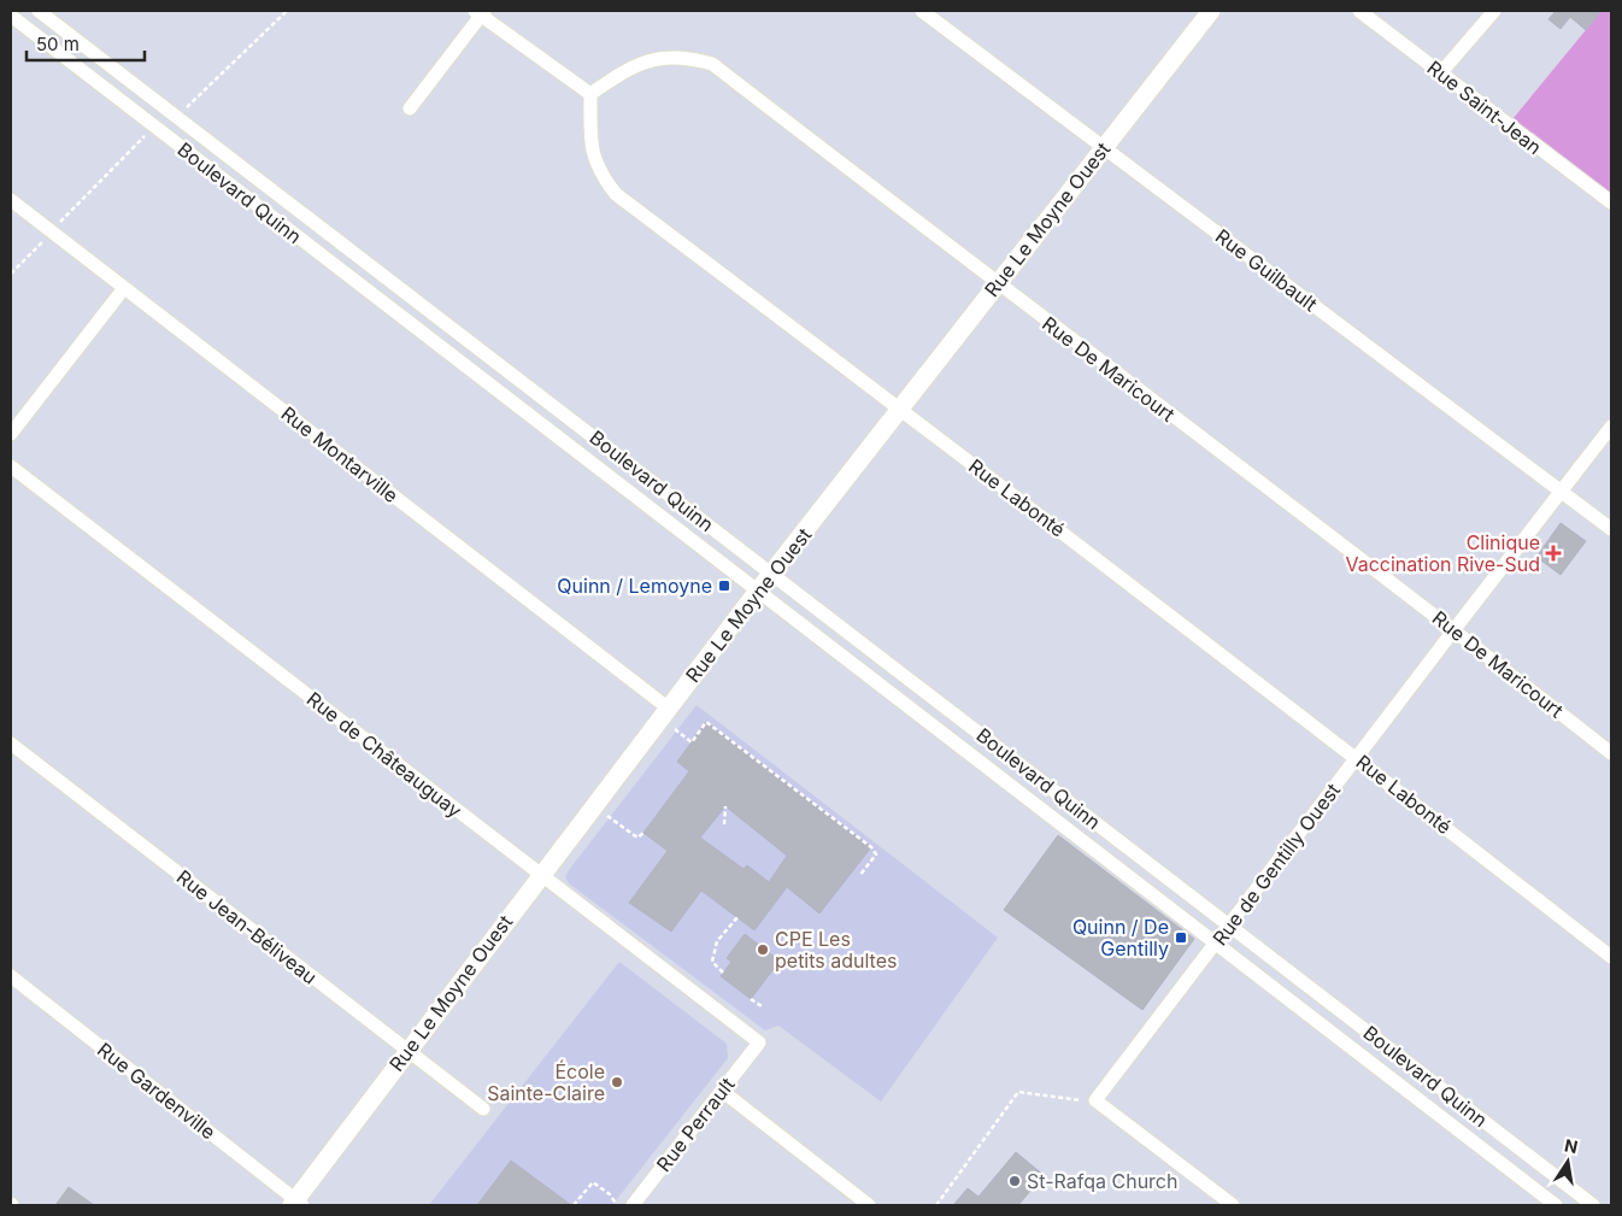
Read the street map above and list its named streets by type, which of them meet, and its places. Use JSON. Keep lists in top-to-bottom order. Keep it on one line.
{"streets":{"street":["Rue Saint-Jean","Boulevard Quinn","Rue Le Moyne Ouest","Rue Guilbault","Rue De Maricourt","Rue Montarville","Rue Labonté","Rue de Châteauguay","Rue de Gentilly Ouest","Rue Jean-Béliveau","Rue Gardenville","Rue Perrault"]},"crossings":[["Boulevard Quinn","Rue Le Moyne Ouest"],["Boulevard Quinn","Rue de Gentilly Ouest"],["Rue Le Moyne Ouest","Rue Guilbault"],["Rue Le Moyne Ouest","Rue De Maricourt"],["Rue Le Moyne Ouest","Rue Montarville"],["Rue Le Moyne Ouest","Rue Labonté"],["Rue Le Moyne Ouest","Rue de Châteauguay"],["Rue Le Moyne Ouest","Rue Jean-Béliveau"],["Rue Le Moyne Ouest","Rue Gardenville"],["Rue Guilbault","Rue de Gentilly Ouest"],["Rue De Maricourt","Rue Labonté"],["Rue De Maricourt","Rue de Gentilly Ouest"],["Rue Labonté","Rue de Gentilly Ouest"],["Rue de Châteauguay","Rue Perrault"]],"places":{"health":["Clinique Vaccination Rive-Sud"],"transit":["Quinn / Lemoyne","Quinn / De Gentilly"],"other":["CPE Les petits adultes","École Sainte-Claire","St-Rafqa Church"]},"scale_bar":"50 m","north":"top"}
